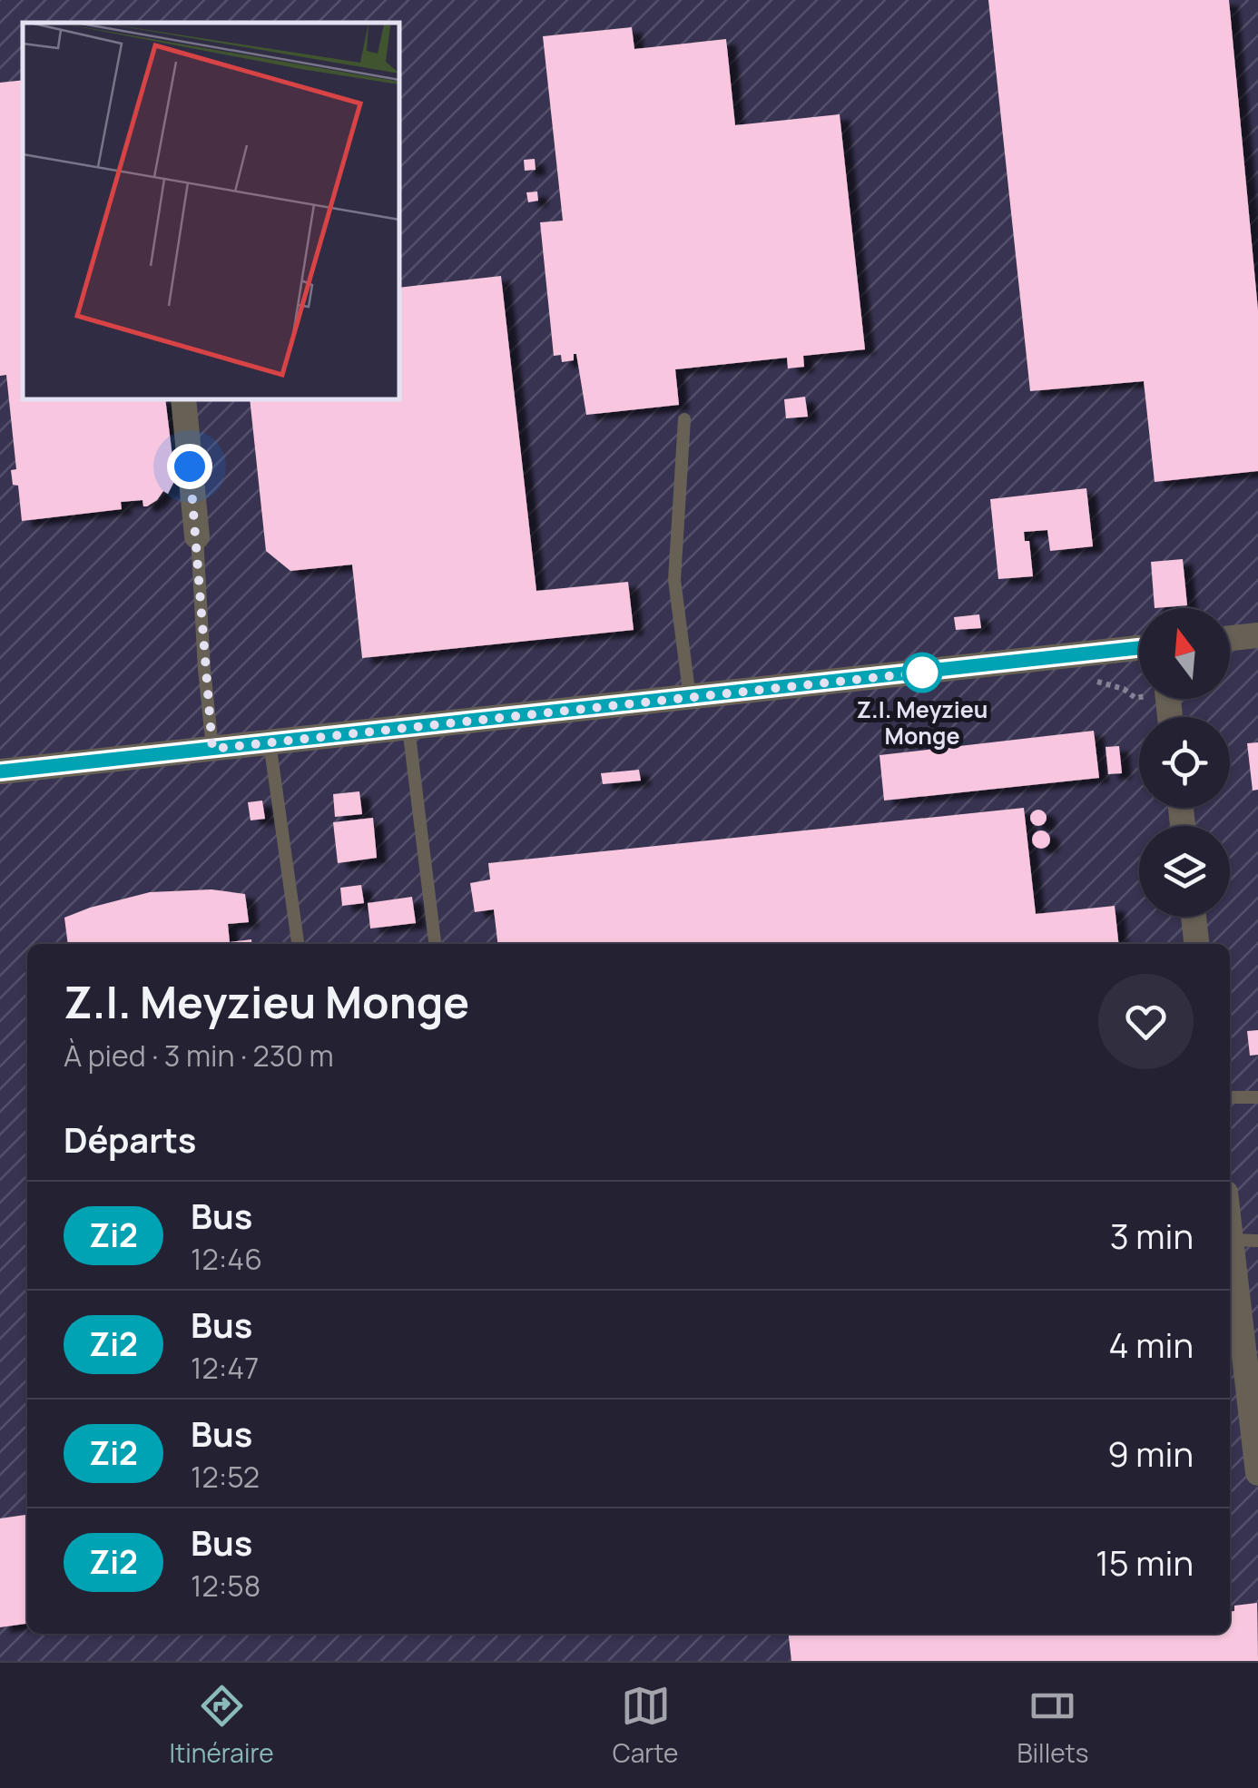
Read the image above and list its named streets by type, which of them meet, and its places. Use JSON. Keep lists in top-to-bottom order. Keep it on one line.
{"places":["Z.I. Meyzieu Monge"],"lines":["bus line Zi2"],"north":"top","page":{"heading":[["Z.I. Meyzieu Monge","À pied · 3 min · 230 m"],"Départs"],"list":[{"mark":"Zi2","name":"Bus","note":"12:46","value":"3 min"},{"mark":"Zi2","name":"Bus","note":"12:47","value":"4 min"},{"mark":"Zi2","name":"Bus","note":"12:52","value":"9 min"},{"mark":"Zi2","name":"Bus","note":"12:58","value":"15 min"}],"tabs":["Itinéraire","Carte","Billets"]}}
